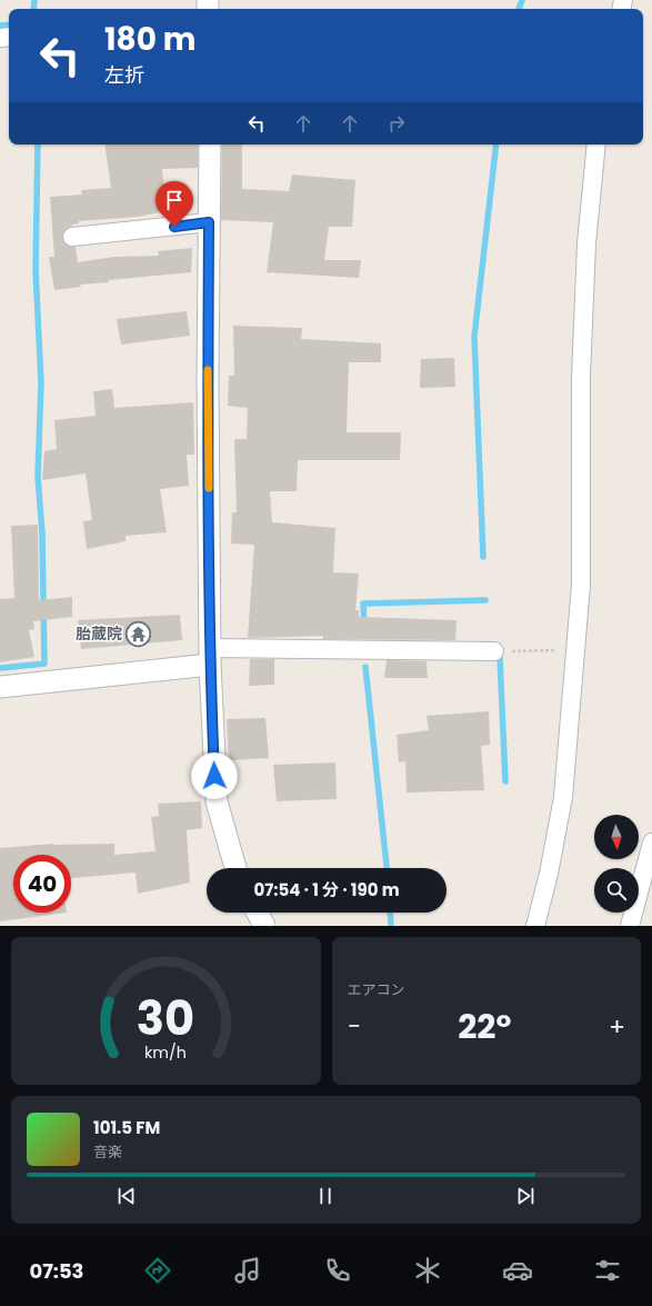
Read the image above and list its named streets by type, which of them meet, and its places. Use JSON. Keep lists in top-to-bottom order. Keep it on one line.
{"places":{"temple":["胎蔵院"]},"north":"bottom","page":{"turn":["180 m","左折"],"limit":"40","trip":"07:54 · 1 分 · 190 m","tile":"エアコン","heat":["−","22°","+"],"song":["101.5 FM","音楽"],"tabs":"07:53","gauge":["30","km/h"]}}
